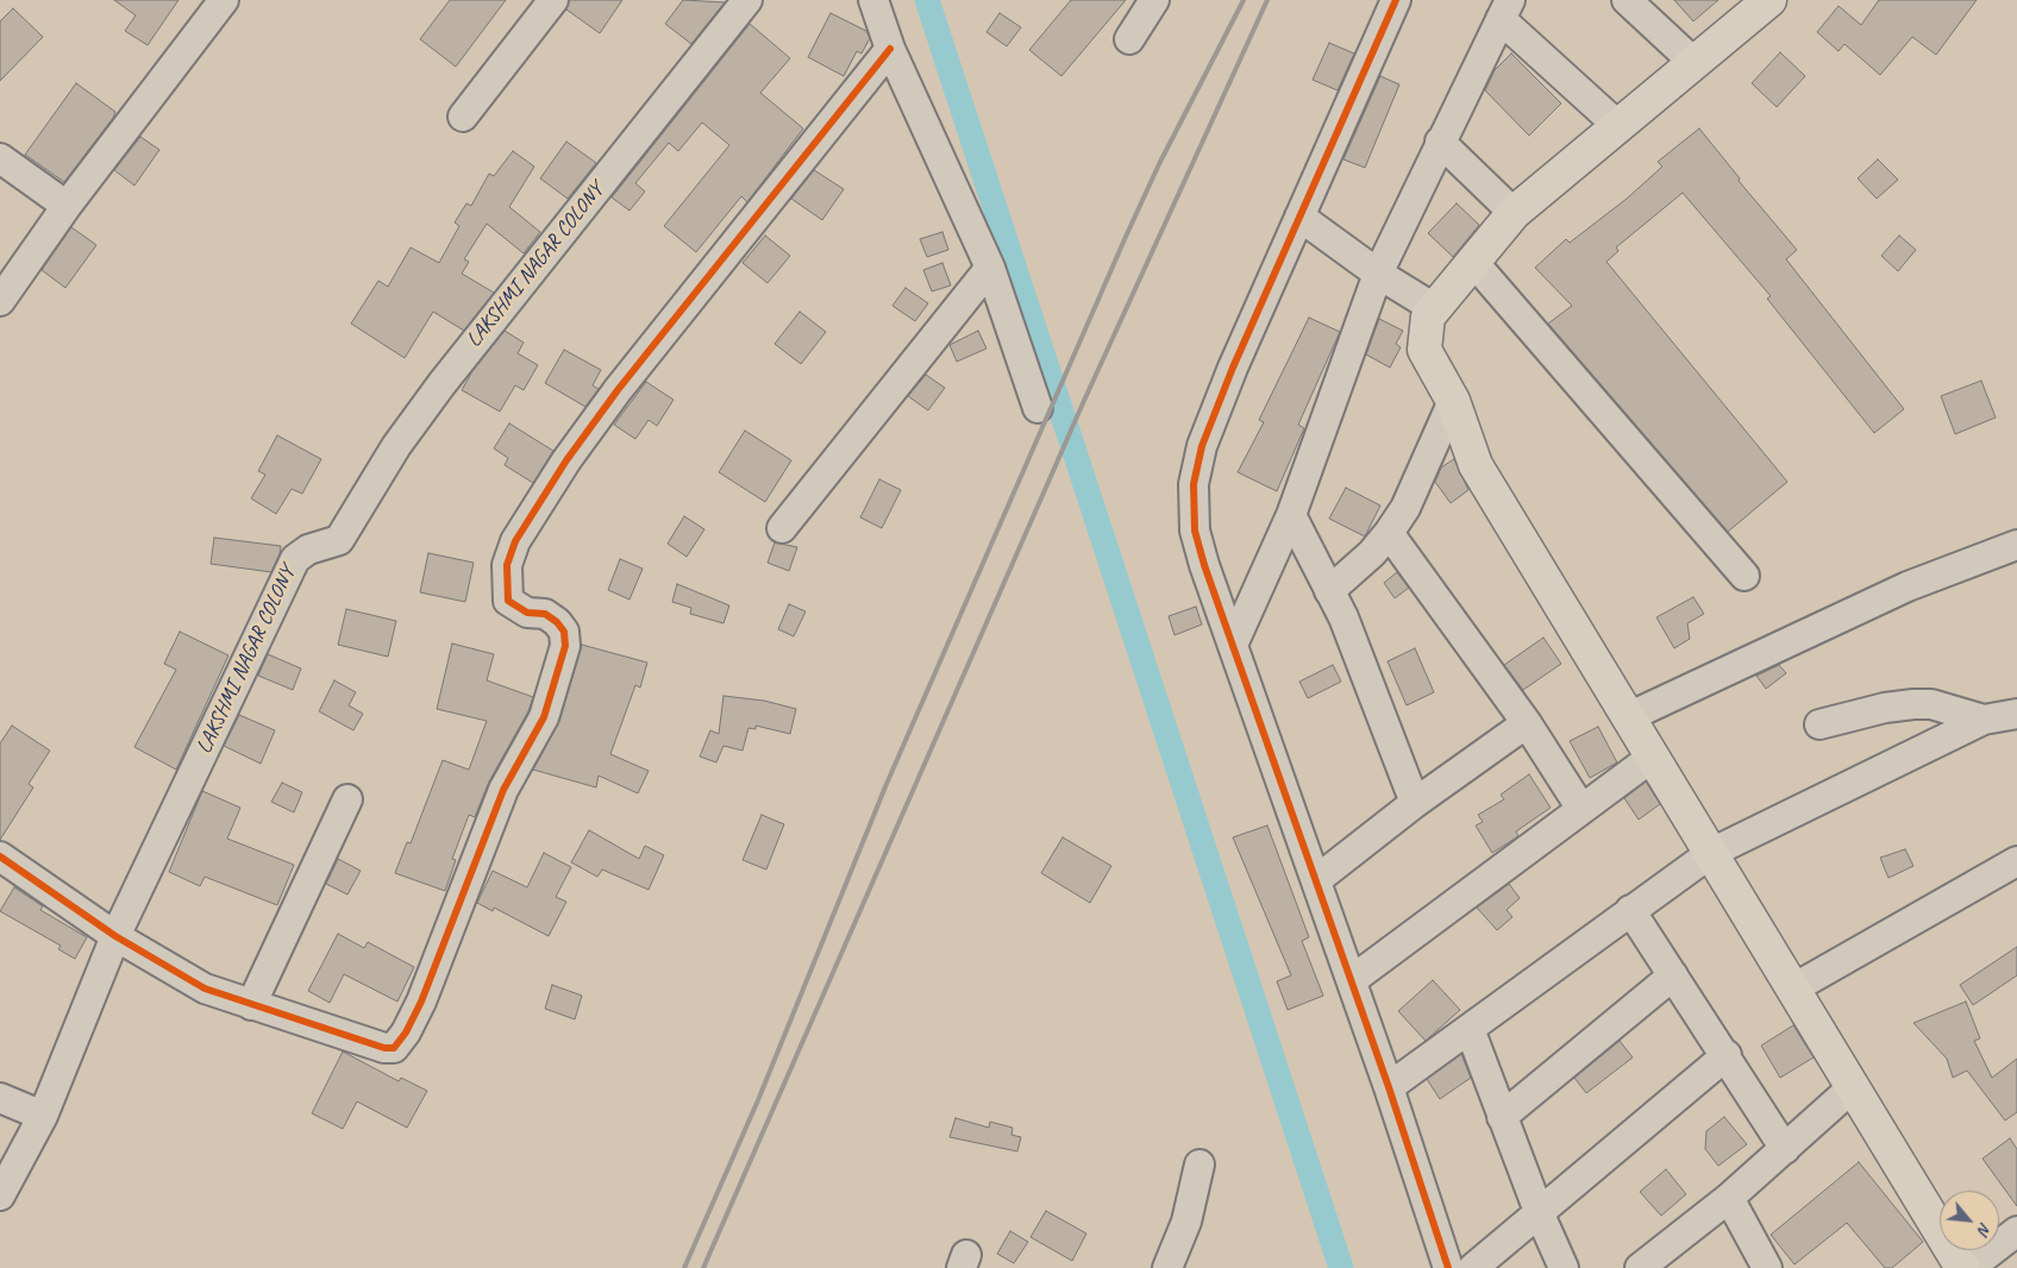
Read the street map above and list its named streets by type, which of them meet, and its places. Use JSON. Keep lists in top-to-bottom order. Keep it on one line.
{"streets":{"street":["LAKSHMI NAGAR COLONY"]},"north":"bottom right"}
